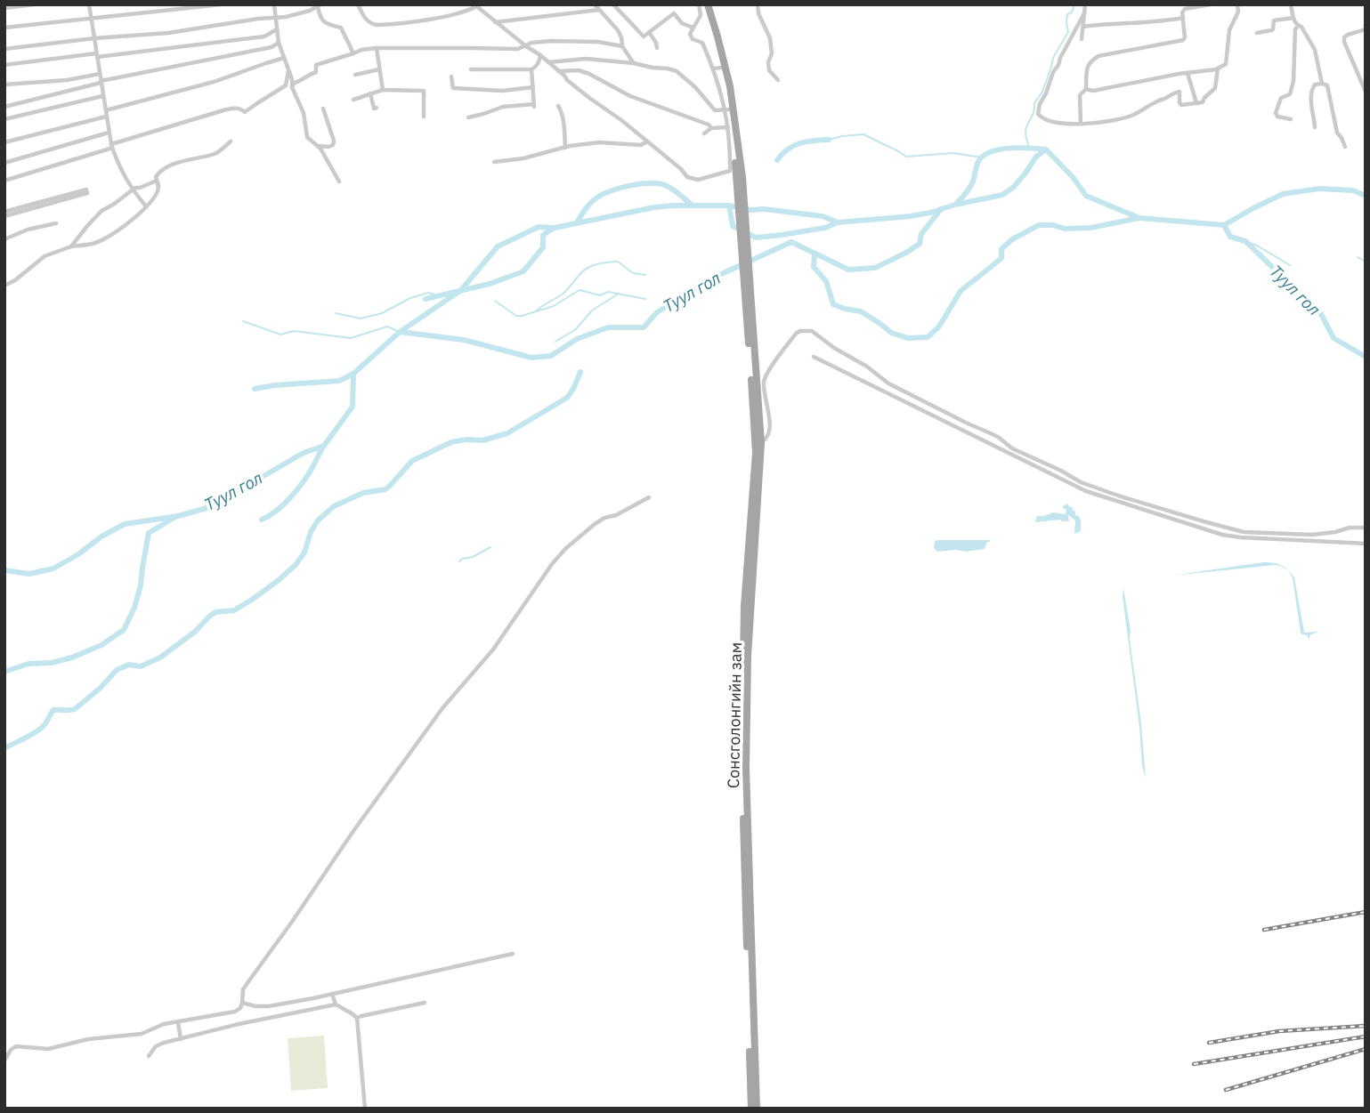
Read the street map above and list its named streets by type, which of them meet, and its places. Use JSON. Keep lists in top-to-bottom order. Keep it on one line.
{"streets":{"main road":["Сонсголонгийн зам"]},"water":["Туул гол"]}
